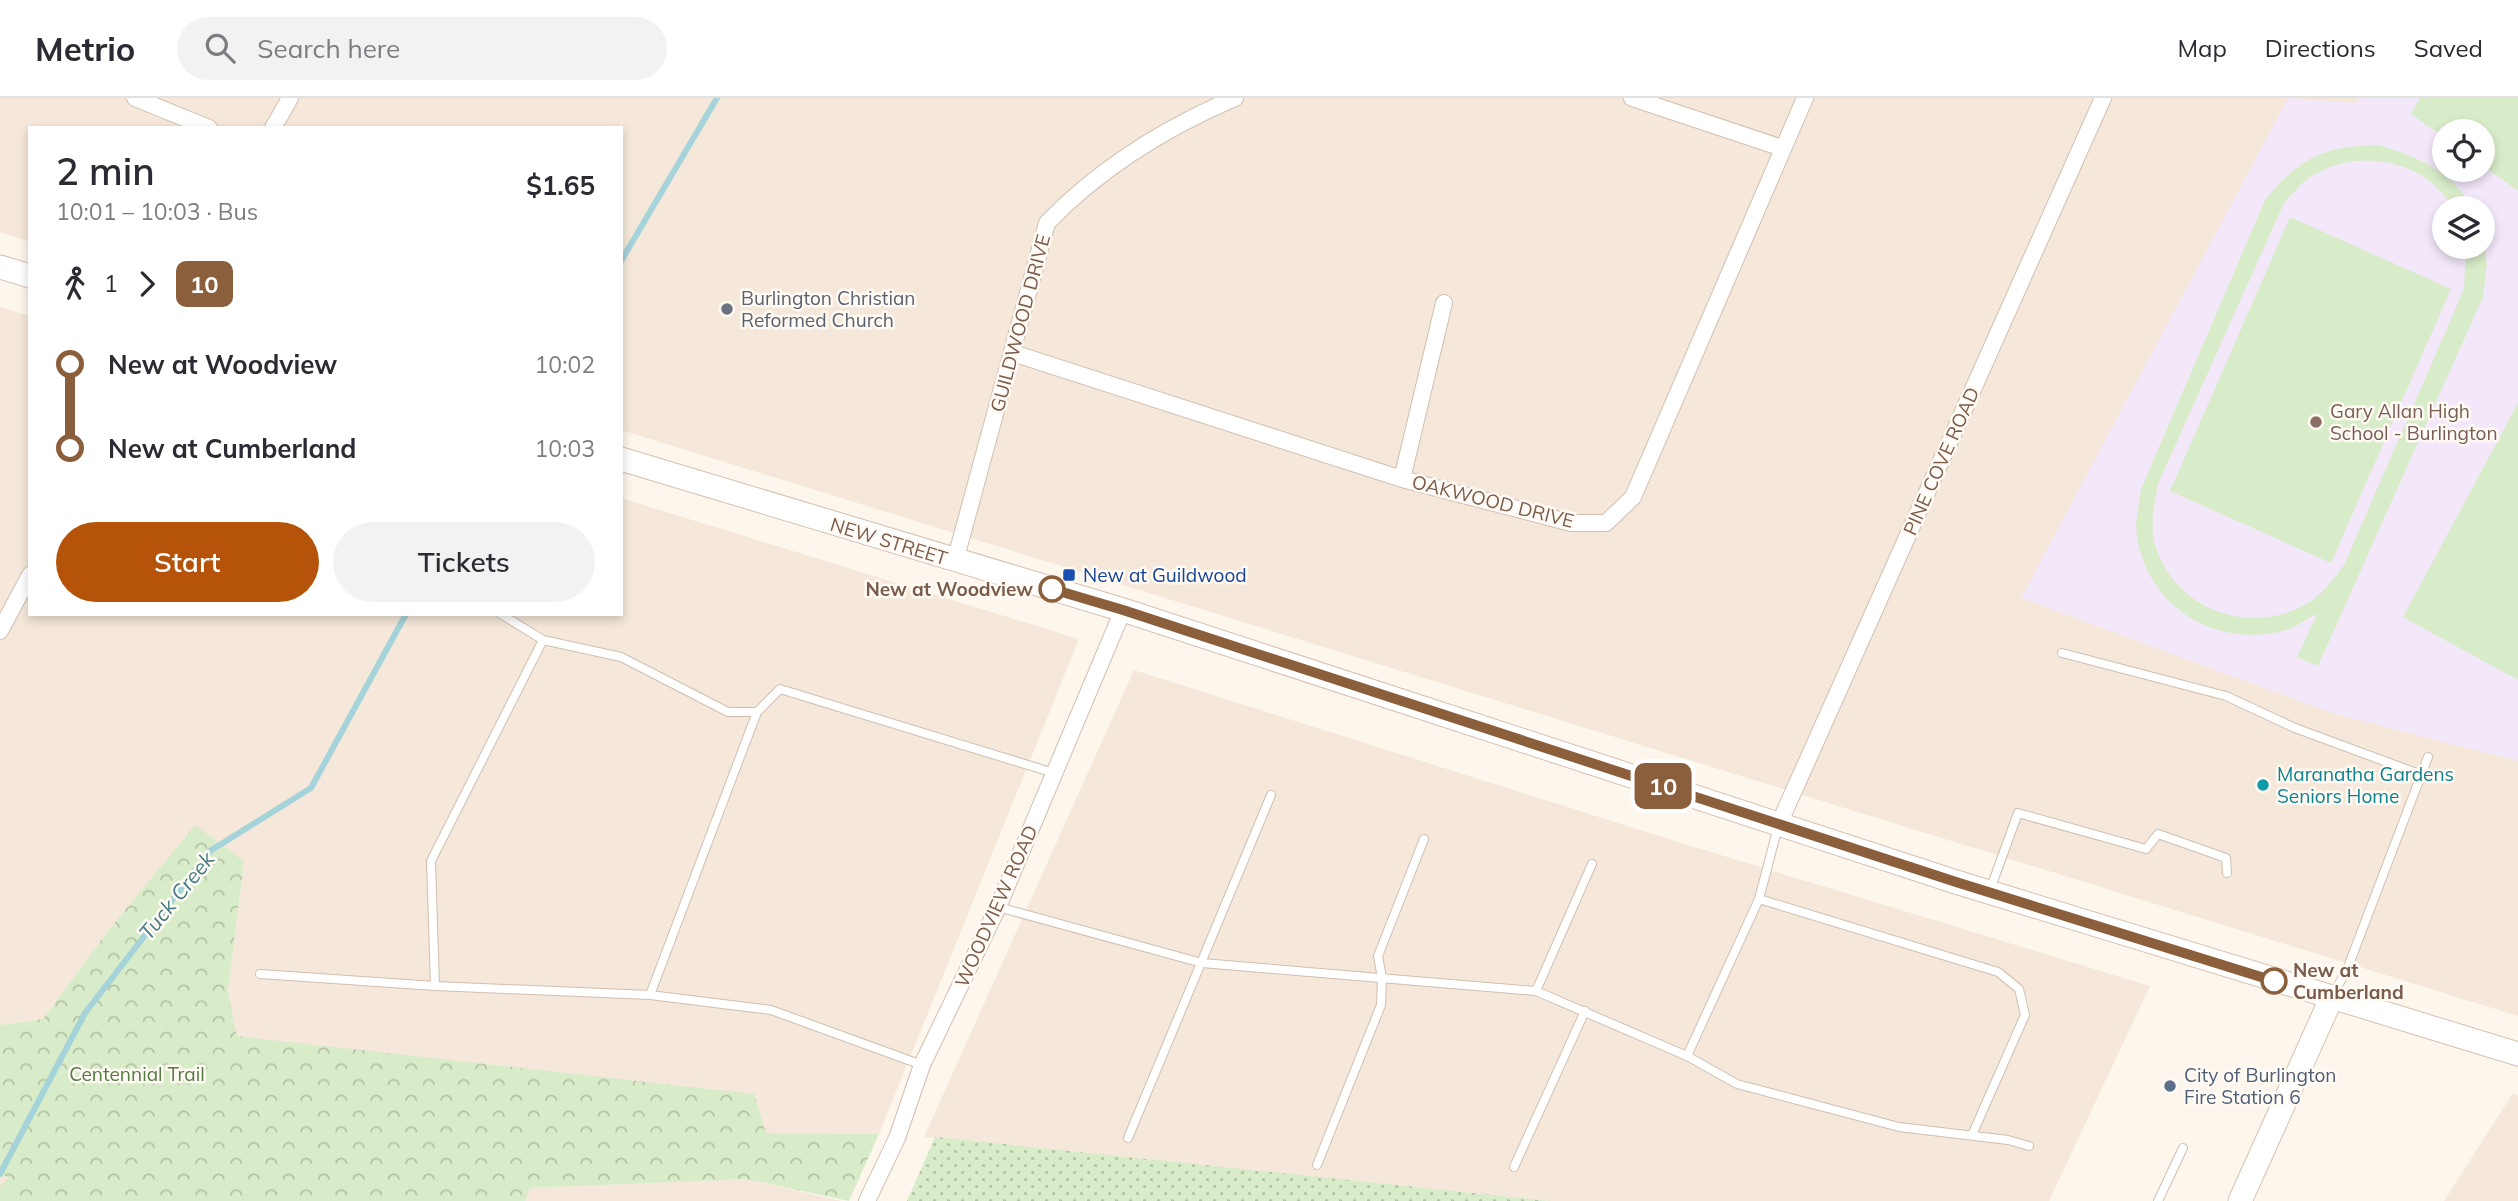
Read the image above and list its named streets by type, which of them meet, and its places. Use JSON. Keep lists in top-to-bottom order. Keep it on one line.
{"streets":{"main road":["NEW STREET"],"street":["GUILDWOOD DRIVE","PINE COVE ROAD","OAKWOOD DRIVE","WOODVIEW ROAD"]},"crossings":[["GUILDWOOD DRIVE","OAKWOOD DRIVE"],["GUILDWOOD DRIVE","NEW STREET"],["PINE COVE ROAD","NEW STREET"],["NEW STREET","WOODVIEW ROAD"]],"water":["Tuck Creek"],"parks":["Centennial Trail"],"places":{"other":["Burlington Christian Reformed Church","Gary Allan High School - Burlington","New at Woodview","Maranatha Gardens Seniors Home","New at Cumberland","City of Burlington Fire Station 6"],"transit":["New at Guildwood"]},"lines":["bus line 10"],"page":{"header":"Metrio","search":"Search here","nav":["Map","Directions","Saved"],"on_map":"10","heading":["2 min","10:01 – 10:03 · Bus","$1.65"],"legs":["1","10"],"list":[{"name":"New at Woodview","value":"10:02"},{"name":"New at Cumberland","value":"10:03"}],"buttons":["Start","Tickets"]}}
